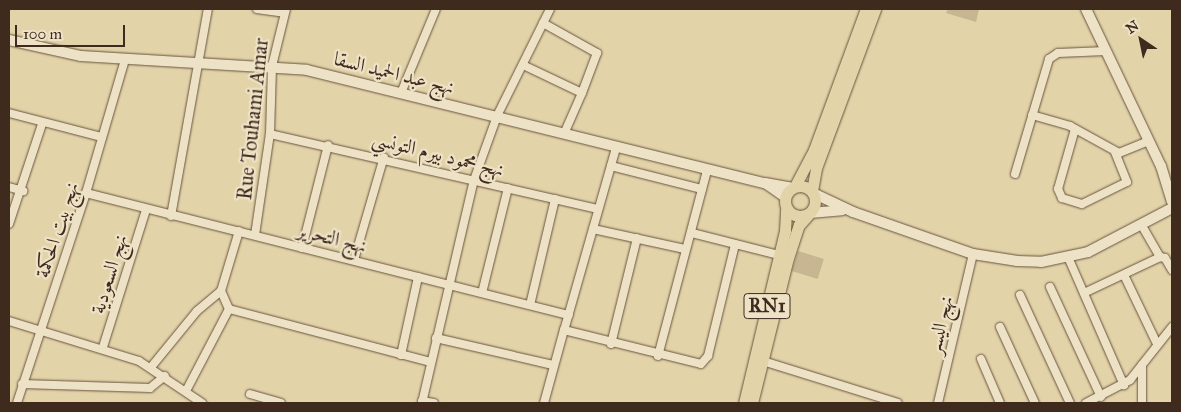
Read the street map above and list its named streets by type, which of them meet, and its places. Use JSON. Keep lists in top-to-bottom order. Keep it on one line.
{"streets":{"main road":["RN1"],"street":["نهج عبد الحميد السقا","Rue Touhami Amar","نهج محمود بيرم التونسي","نهج بيت الحكمة","نهج التحرير","نهج السعودية","نهج اليسر"]},"crossings":[["نهج عبد الحميد السقا","Rue Touhami Amar"],["نهج عبد الحميد السقا","نهج بيت الحكمة"],["نهج عبد الحميد السقا","RN1"],["Rue Touhami Amar","نهج محمود بيرم التونسي"],["Rue Touhami Amar","نهج التحرير"],["نهج بيت الحكمة","نهج التحرير"],["نهج التحرير","نهج السعودية"]],"scale_bar":"100 m","north":"top left"}
